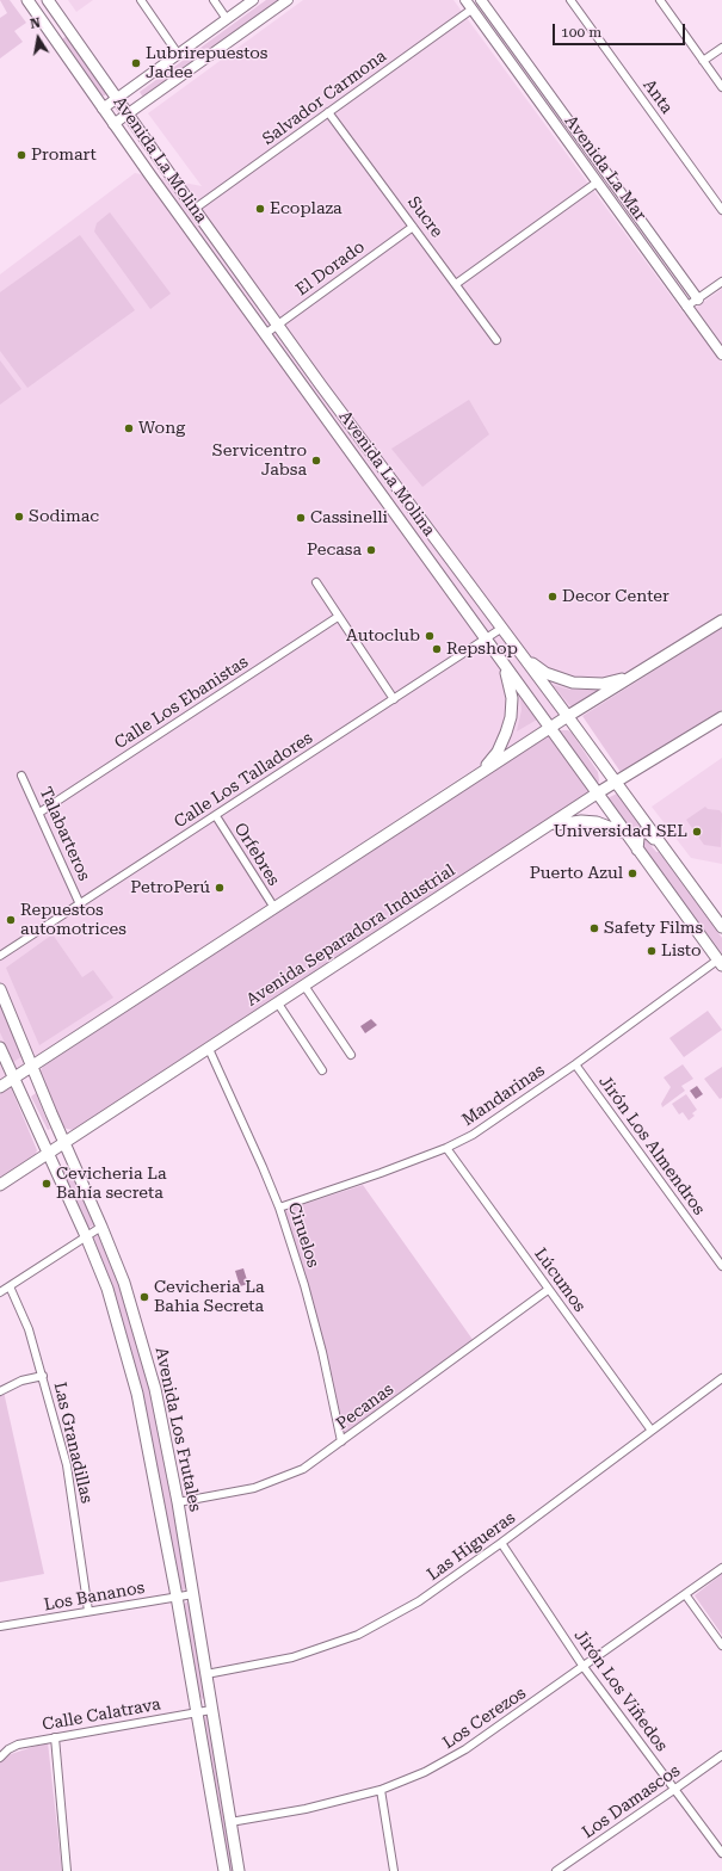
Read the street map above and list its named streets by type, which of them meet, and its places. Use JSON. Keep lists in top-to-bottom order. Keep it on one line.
{"streets":{"main road":["Avenida La Molina","Avenida Separadora Industrial","Avenida Los Frutales"],"street":["Anta","Salvador Carmona","Avenida La Mar","Sucre","El Dorado","Calle Los Ebanistas","Calle Los Talladores","Talabarteros","Orfebres","Mandarinas","Jirón Los Almendros","Ciruelos","Lúcumos","Pecanas","Las Granadillas","Las Higueras","Los Bananos","Jirón Los Viñedos","Calle Calatrava","Los Cerezos","Los Damascos"]},"crossings":[["Salvador Carmona","Avenida La Molina"],["Salvador Carmona","Avenida La Mar"],["Salvador Carmona","Sucre"],["Avenida La Molina","El Dorado"],["Avenida La Molina","Calle Los Talladores"],["Avenida La Molina","Avenida Separadora Industrial"],["Avenida La Molina","Mandarinas"],["Sucre","El Dorado"],["Calle Los Ebanistas","Talabarteros"],["Calle Los Talladores","Talabarteros"],["Calle Los Talladores","Orfebres"],["Avenida Separadora Industrial","Ciruelos"],["Avenida Separadora Industrial","Avenida Los Frutales"],["Mandarinas","Jirón Los Almendros"],["Mandarinas","Ciruelos"],["Mandarinas","Lúcumos"],["Ciruelos","Pecanas"],["Lúcumos","Pecanas"],["Lúcumos","Las Higueras"],["Pecanas","Avenida Los Frutales"],["Avenida Los Frutales","Las Higueras"],["Avenida Los Frutales","Los Bananos"],["Avenida Los Frutales","Calle Calatrava"],["Avenida Los Frutales","Los Cerezos"],["Las Granadillas","Los Bananos"],["Las Higueras","Jirón Los Viñedos"],["Jirón Los Viñedos","Los Cerezos"],["Jirón Los Viñedos","Los Damascos"]],"places":["Lubrirepuestos Jadee","Promart","Ecoplaza","Wong","Servicentro Jabsa","Sodimac","Cassinelli","Pecasa","Decor Center","Autoclub","Repshop","Universidad SEL","Puerto Azul","PetroPerú","Repuestos automotrices","Safety Films","Listo","Cevicheria La Bahía secreta","Cevicheria La Bahia Secreta"],"scale_bar":"100 m","north":"top"}
